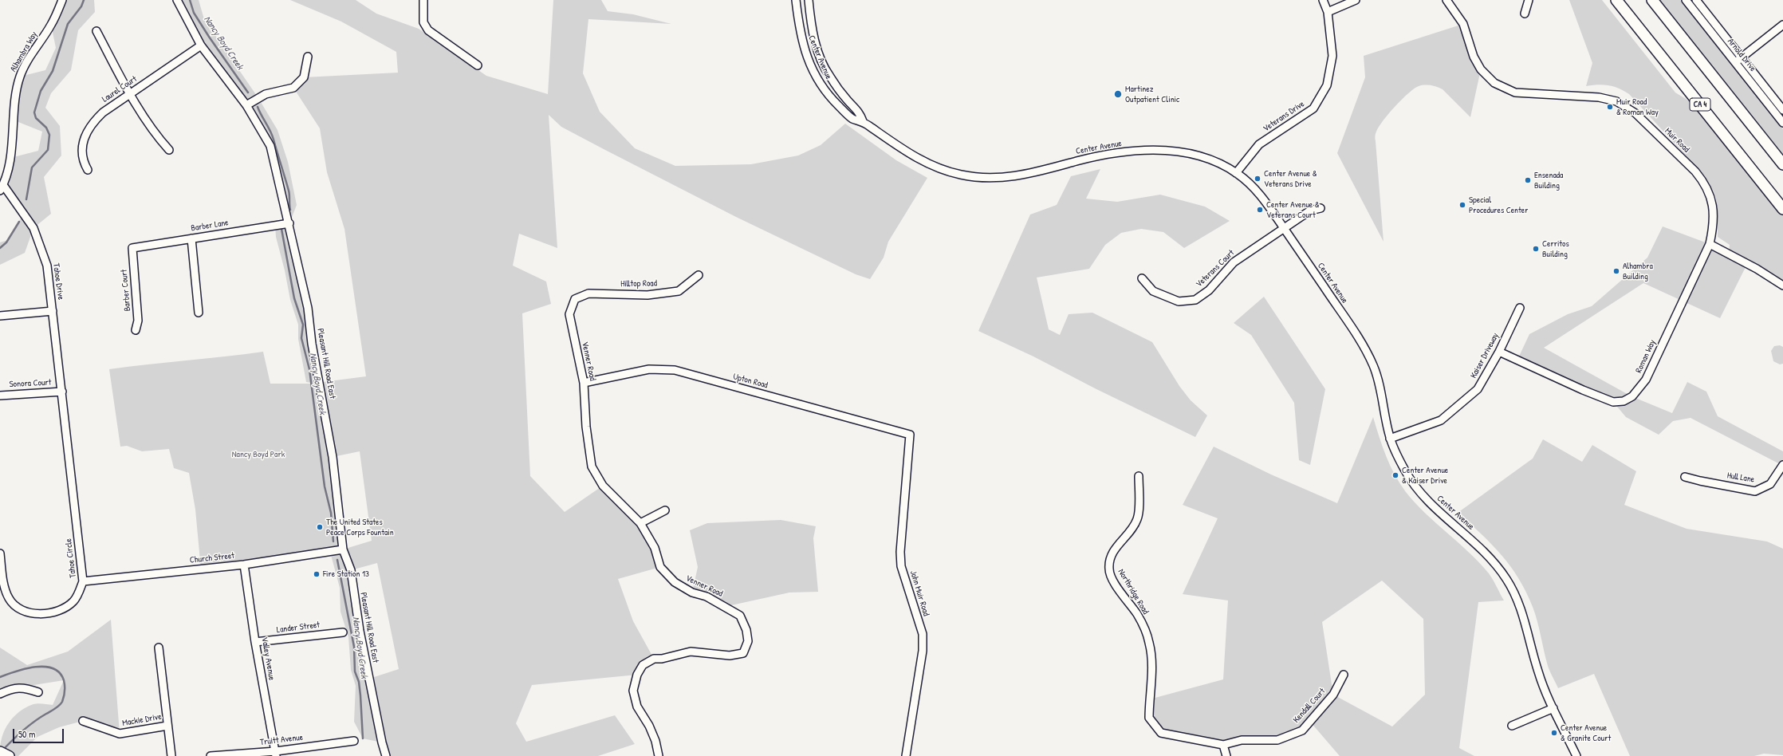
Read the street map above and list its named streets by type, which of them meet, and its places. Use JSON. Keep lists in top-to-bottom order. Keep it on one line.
{"streets":{"highway":["CA 4"],"street":["Alhambra Way","Arnold Drive","Center Avenue","Laurel Court","Veterans Drive","Muir Road","Barber Lane","Veterans Court","Tahoe Drive","Hilltop Road","Barber Court","Kaiser Driveway","Roman Way","Venner Road","Pleasant Hill Road East","Upton Road","Sonora Court","Hull Lane","Tahoe Circle","Church Street","Northridge Road","John Muir Road","Lander Street","Valley Avenue","Kendall Court","Mackie Drive","Truitt Avenue"]},"crossings":[["Alhambra Way","Tahoe Drive"],["Center Avenue","Veterans Drive"],["Center Avenue","Veterans Court"],["Center Avenue","Kaiser Driveway"],["Laurel Court","Pleasant Hill Road East"],["Muir Road","Roman Way"],["Barber Lane","Barber Court"],["Barber Lane","Pleasant Hill Road East"],["Tahoe Drive","Sonora Court"],["Tahoe Drive","Tahoe Circle"],["Hilltop Road","Venner Road"],["Kaiser Driveway","Roman Way"],["Venner Road","Upton Road"],["Pleasant Hill Road East","Church Street"],["Upton Road","John Muir Road"],["Sonora Court","Tahoe Circle"],["Tahoe Circle","Church Street"],["Church Street","Valley Avenue"],["Northridge Road","Kendall Court"],["Lander Street","Valley Avenue"],["Valley Avenue","Truitt Avenue"]],"water":["Nancy Boyd Creek"],"parks":["Nancy Boyd Park"],"places":["Martinez Outpatient Clinic","Muir Road & Roman Way","Center Avenue & Veterans Drive","Ensenada Building","Special Procedures Center","Center Avenue & Veterans Court","Cerritos Building","Alhambra Building","Center Avenue & Kaiser Drive","The United States Peace Corps Fountain","Fire Station 13","Center Avenue & Granite Court"],"scale_bar":"50 m"}
